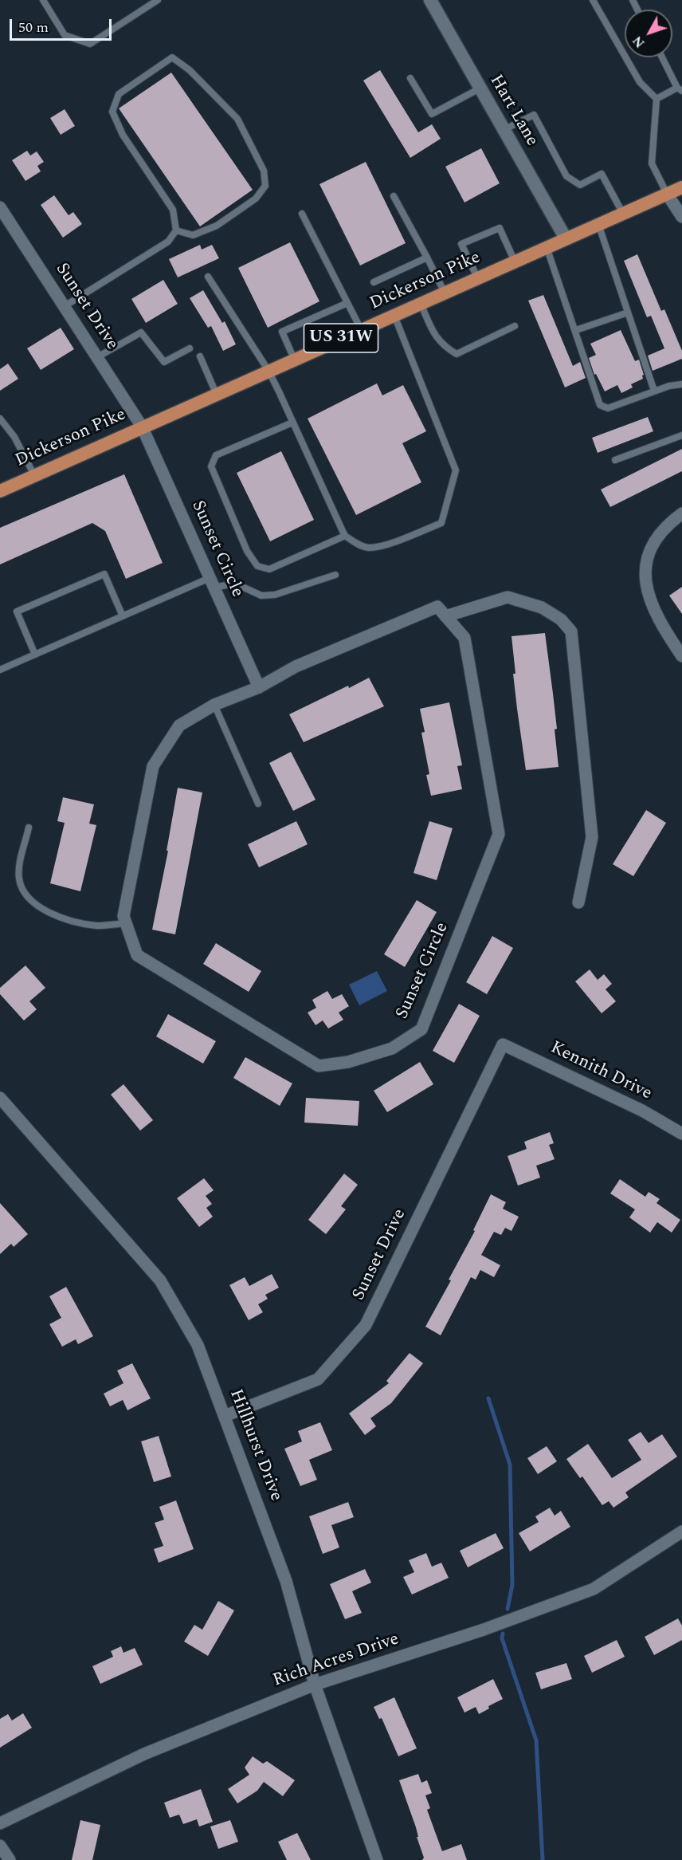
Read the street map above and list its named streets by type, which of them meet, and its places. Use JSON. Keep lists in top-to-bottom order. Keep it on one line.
{"streets":{"main road":["Hart Lane","Dickerson Pike","US 31W"],"street":["Sunset Drive","Sunset Circle","Kennith Drive","Hillhurst Drive","Rich Acres Drive"]},"crossings":[["Hart Lane","Dickerson Pike"],["Dickerson Pike","Sunset Drive"],["Dickerson Pike","Sunset Circle"],["Sunset Drive","Sunset Circle"],["Sunset Drive","Kennith Drive"],["Sunset Drive","Hillhurst Drive"],["Hillhurst Drive","Rich Acres Drive"]],"scale_bar":"50 m","north":"bottom left"}
